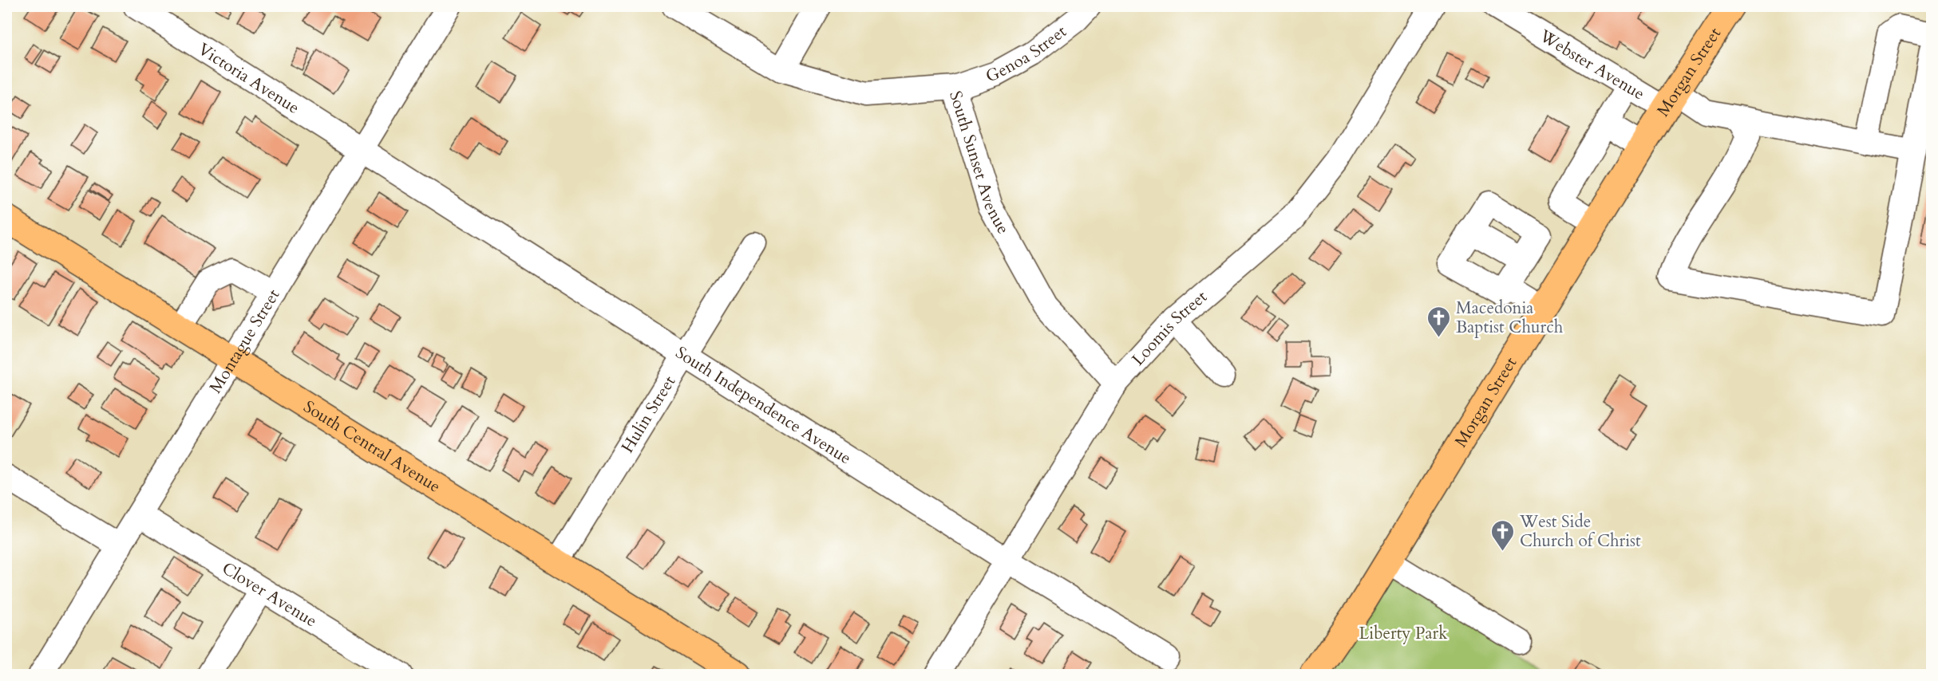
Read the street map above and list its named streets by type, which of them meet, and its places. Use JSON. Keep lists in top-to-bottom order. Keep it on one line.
{"streets":{"main road":["Morgan Street","South Central Avenue"],"street":["Genoa Street","Webster Avenue","Victoria Avenue","South Sunset Avenue","Loomis Street","Montague Street","South Independence Avenue","Hulin Street","Clover Avenue"]},"crossings":[["Genoa Street","South Sunset Avenue"],["Webster Avenue","Morgan Street"],["Victoria Avenue","Montague Street"],["Victoria Avenue","South Independence Avenue"],["South Sunset Avenue","Loomis Street"],["Loomis Street","South Independence Avenue"],["Montague Street","South Independence Avenue"],["Montague Street","South Central Avenue"],["Montague Street","Clover Avenue"],["South Independence Avenue","Hulin Street"],["Hulin Street","South Central Avenue"]],"parks":["Liberty Park"],"places":{"church":["Macedonia Baptist Church","West Side Church of Christ"]}}
